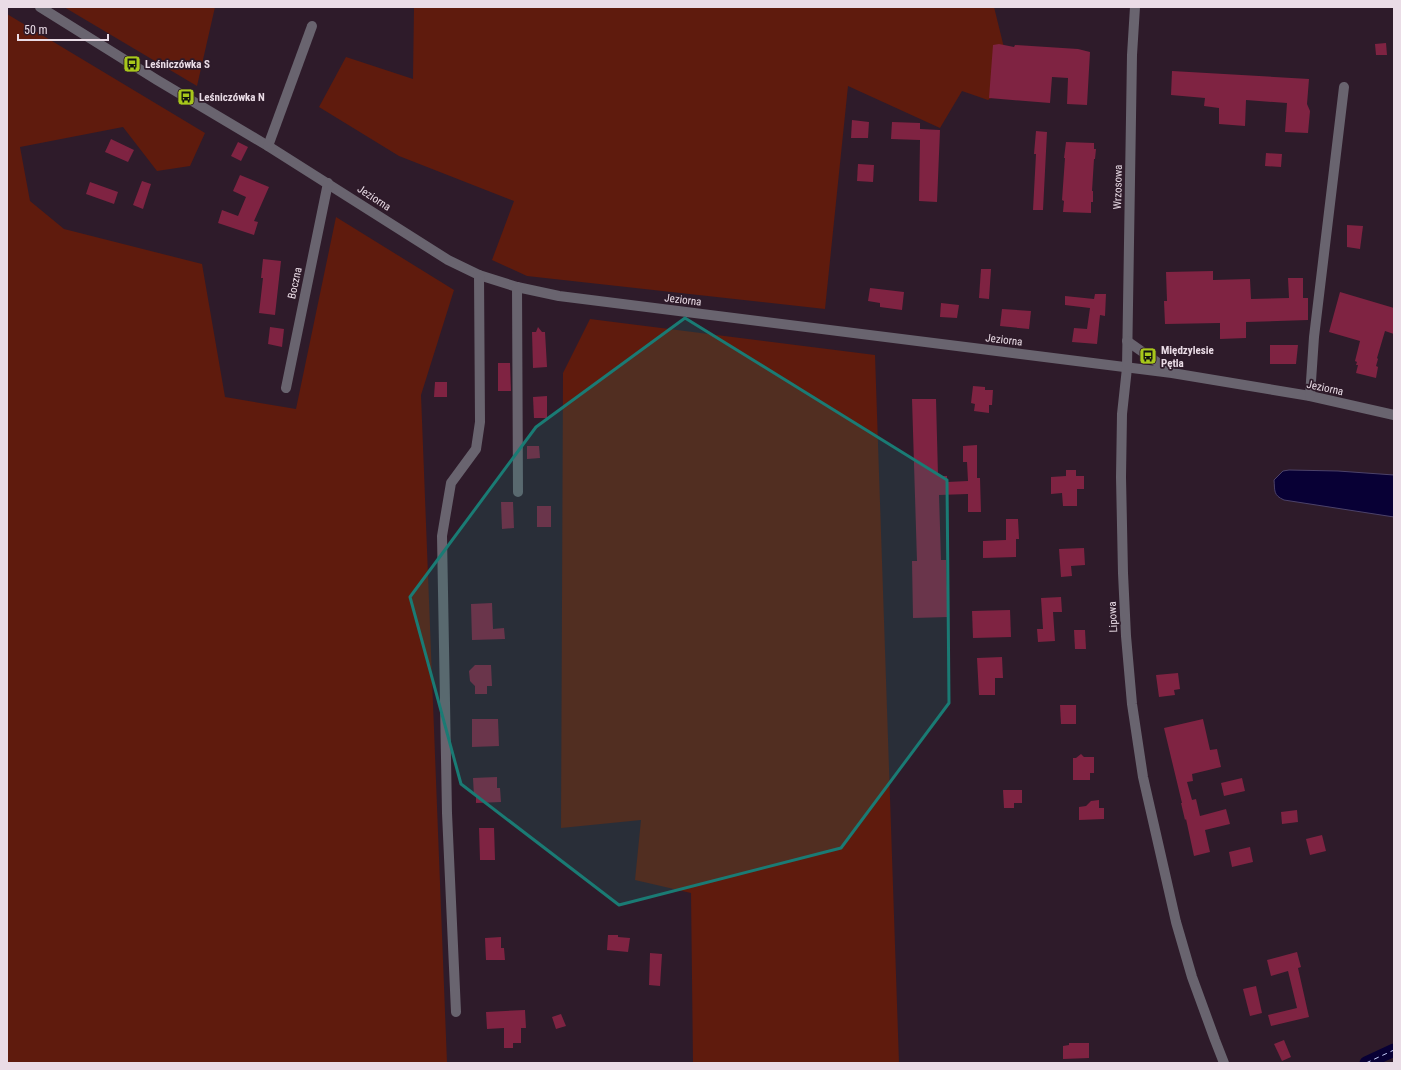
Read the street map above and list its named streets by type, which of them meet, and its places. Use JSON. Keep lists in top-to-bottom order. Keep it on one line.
{"streets":{"street":["Wrzosowa","Jeziorna","Boczna","Lipowa"]},"crossings":[["Wrzosowa","Jeziorna"],["Wrzosowa","Lipowa"],["Jeziorna","Boczna"],["Jeziorna","Lipowa"]],"places":{"bus stop":["Leśniczówka S","Leśniczówka N","Międzylesie Pętla"]},"scale_bar":"50 m"}
